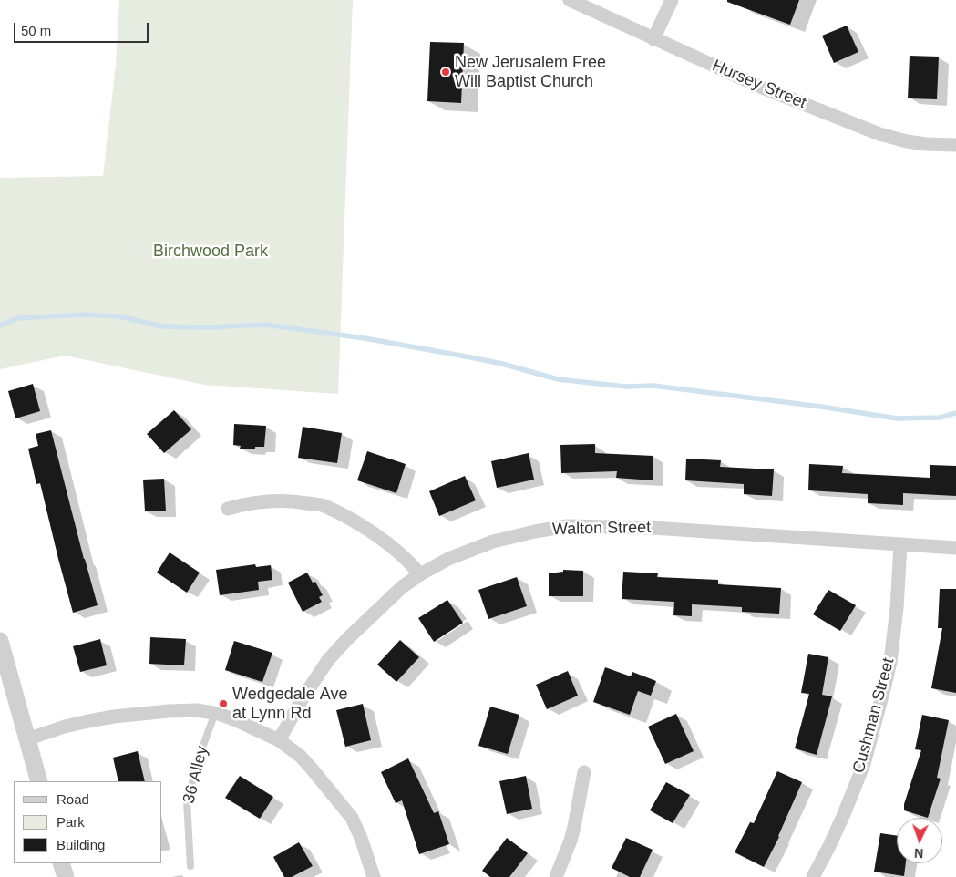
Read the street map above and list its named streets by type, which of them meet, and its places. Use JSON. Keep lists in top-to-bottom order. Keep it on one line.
{"streets":{"street":["Hursey Street","Walton Street","Cushman Street"],"lane":["36 Alley"]},"crossings":[["Walton Street","Cushman Street"]],"parks":["Birchwood Park"],"places":["New Jerusalem Free Will Baptist Church","Wedgedale Ave at Lynn Rd"],"legend":["Road","Park","Building"],"scale_bar":"50 m","north":"bottom"}
